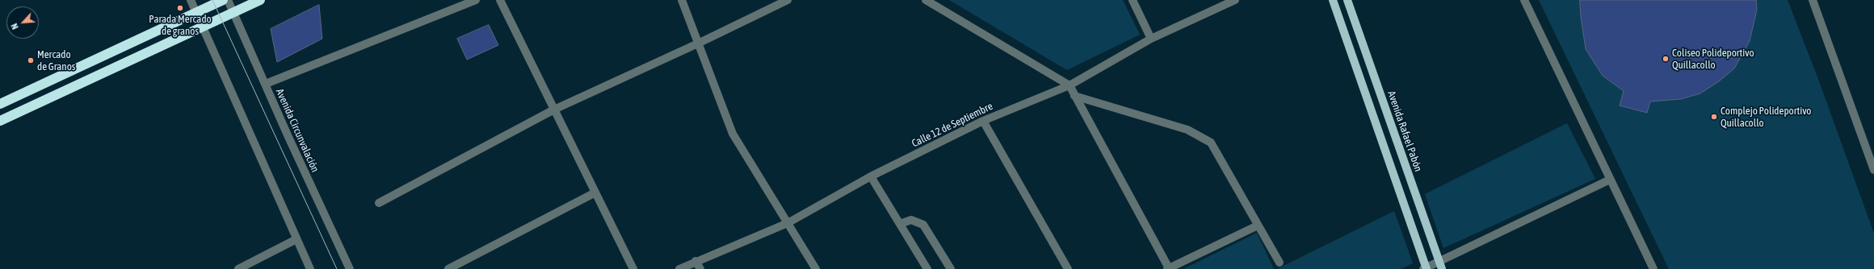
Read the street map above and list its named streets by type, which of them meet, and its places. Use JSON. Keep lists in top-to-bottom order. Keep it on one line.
{"streets":{"main road":["Avenida Rafael Pabón"],"street":["Calle 12 de Septiembre","Avenida Circunvalación"]},"places":["Parada Mercado de granos","Coliseo Polideportivo Quillacollo","Mercado de Granos","Complejo Polideportivo Quillacollo"],"north":"bottom left"}
